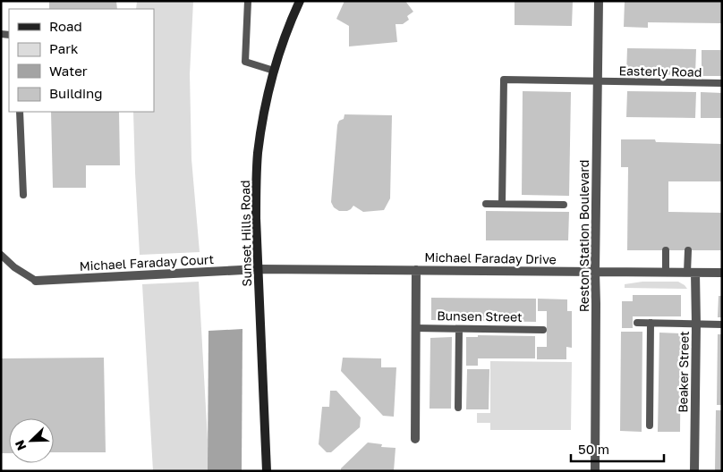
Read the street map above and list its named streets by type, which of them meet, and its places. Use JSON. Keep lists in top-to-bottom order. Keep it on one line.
{"streets":{"main road":["Sunset Hills Road"],"street":["Reston Station Boulevard","Michael Faraday Drive","Michael Faraday Court","Beaker Street"],"lane":["Easterly Road","Bunsen Street"]},"crossings":[["Easterly Road","Reston Station Boulevard"],["Sunset Hills Road","Michael Faraday Drive"],["Sunset Hills Road","Michael Faraday Court"],["Reston Station Boulevard","Michael Faraday Drive"],["Michael Faraday Drive","Michael Faraday Court"],["Michael Faraday Drive","Beaker Street"]],"legend":["Road","Park","Water","Building"],"scale_bar":"50 m","north":"bottom left"}
